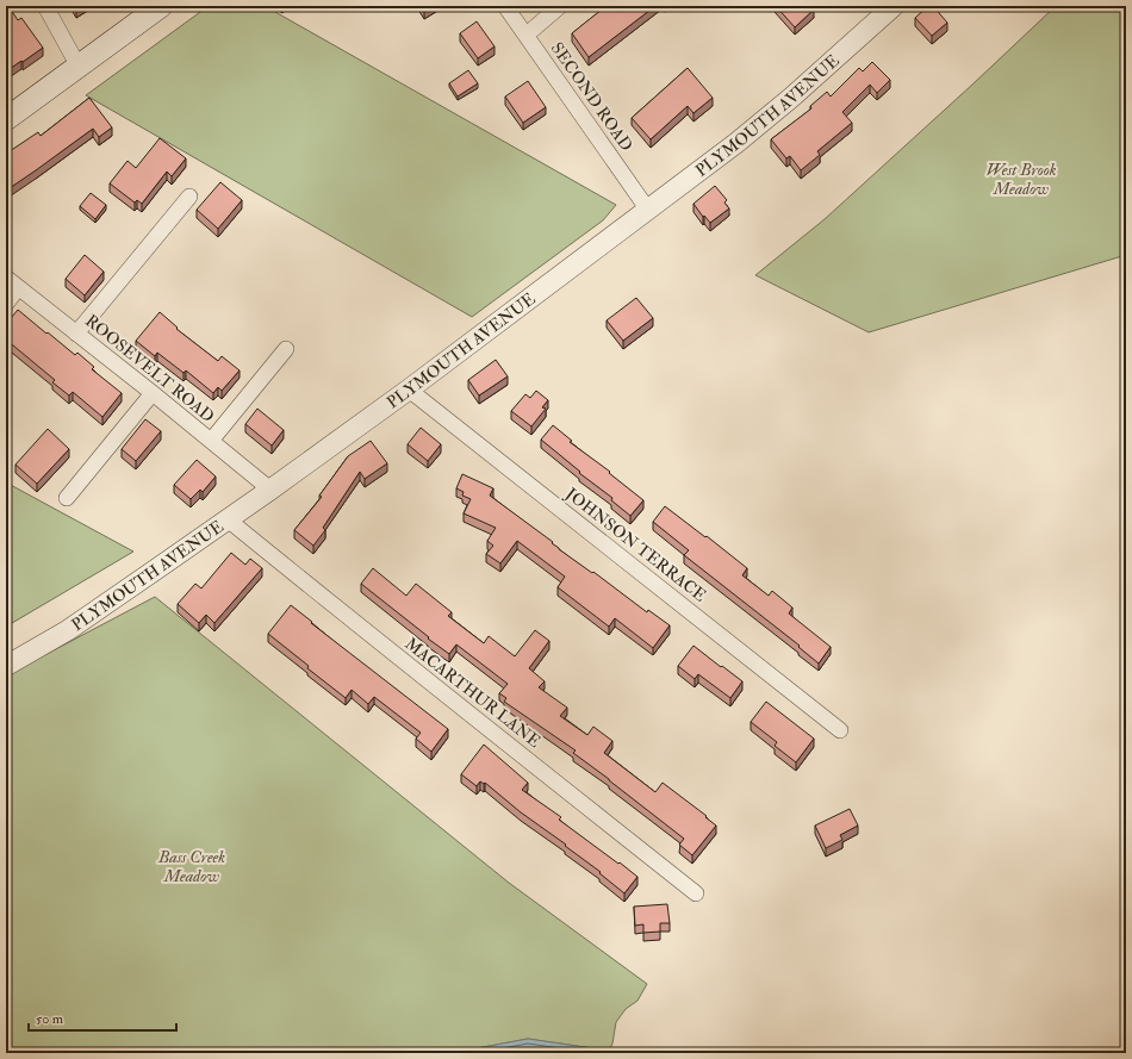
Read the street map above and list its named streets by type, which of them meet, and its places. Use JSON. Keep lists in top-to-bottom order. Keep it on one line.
{"streets":{"street":["SECOND ROAD","PLYMOUTH AVENUE","ROOSEVELT ROAD","JOHNSON TERRACE","MACARTHUR LANE"]},"crossings":[["SECOND ROAD","PLYMOUTH AVENUE"],["PLYMOUTH AVENUE","ROOSEVELT ROAD"],["PLYMOUTH AVENUE","JOHNSON TERRACE"],["PLYMOUTH AVENUE","MACARTHUR LANE"]],"parks":["West Brook Meadow","Bass Creek Meadow"],"scale_bar":"50 m"}
